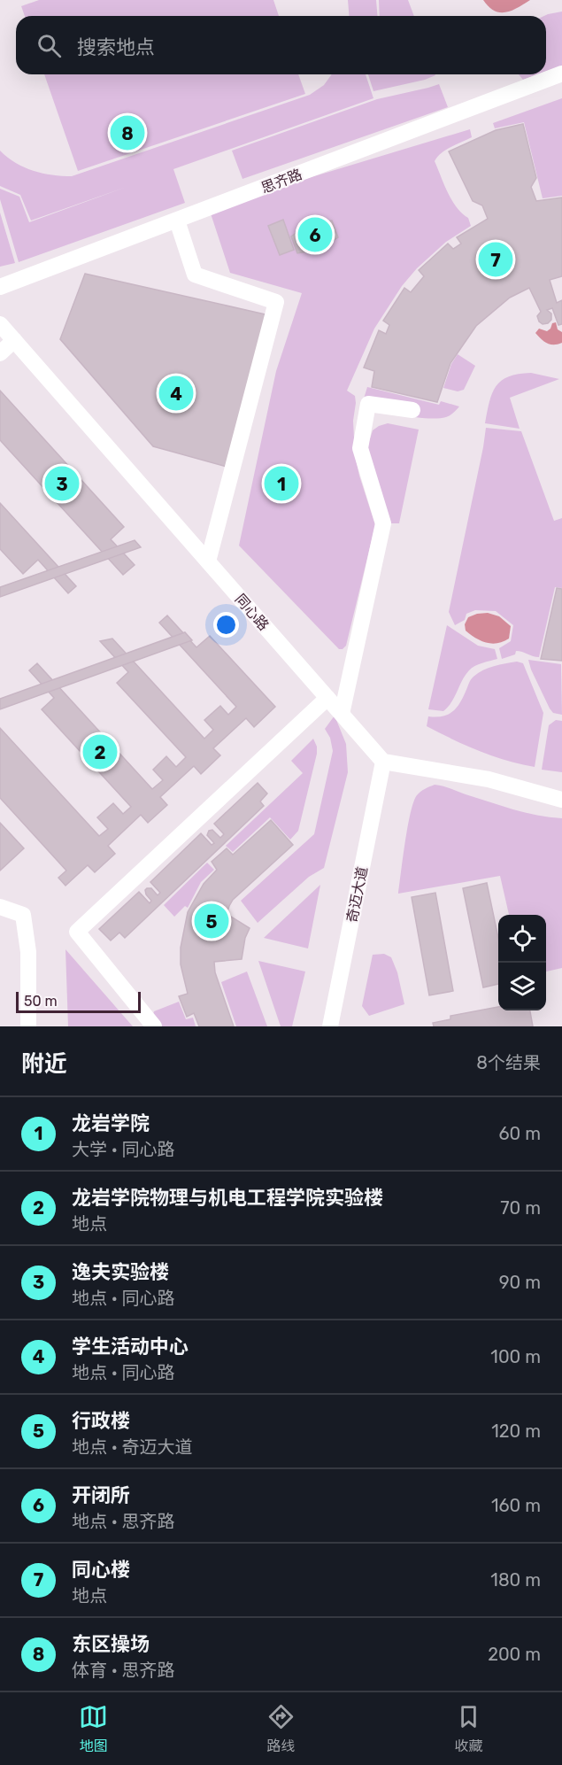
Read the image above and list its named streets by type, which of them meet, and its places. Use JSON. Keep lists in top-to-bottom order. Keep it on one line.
{"streets":{"street":["思齐路","同心路","奇迈大道"]},"crossings":[["同心路","奇迈大道"]],"scale_bar":"50 m","page":{"search":"搜索地点","pins":["8","6","7","4","1","3","2","5"],"scale":"50 m","heading":["附近","8个结果"],"list":[{"mark":"1","name":"龙岩学院","note":"大学 · 同心路","value":"60 m"},{"mark":"2","name":"龙岩学院物理与机电工程学院实验楼","note":"地点","value":"70 m"},{"mark":"3","name":"逸夫实验楼","note":"地点 · 同心路","value":"90 m"},{"mark":"4","name":"学生活动中心","note":"地点 · 同心路","value":"100 m"},{"mark":"5","name":"行政楼","note":"地点 · 奇迈大道","value":"120 m"},{"mark":"6","name":"开闭所","note":"地点 · 思齐路","value":"160 m"},{"mark":"7","name":"同心楼","note":"地点","value":"180 m"},{"mark":"8","name":"东区操场","note":"体育 · 思齐路","value":"200 m"}],"nav":["地图","路线","收藏"]}}
